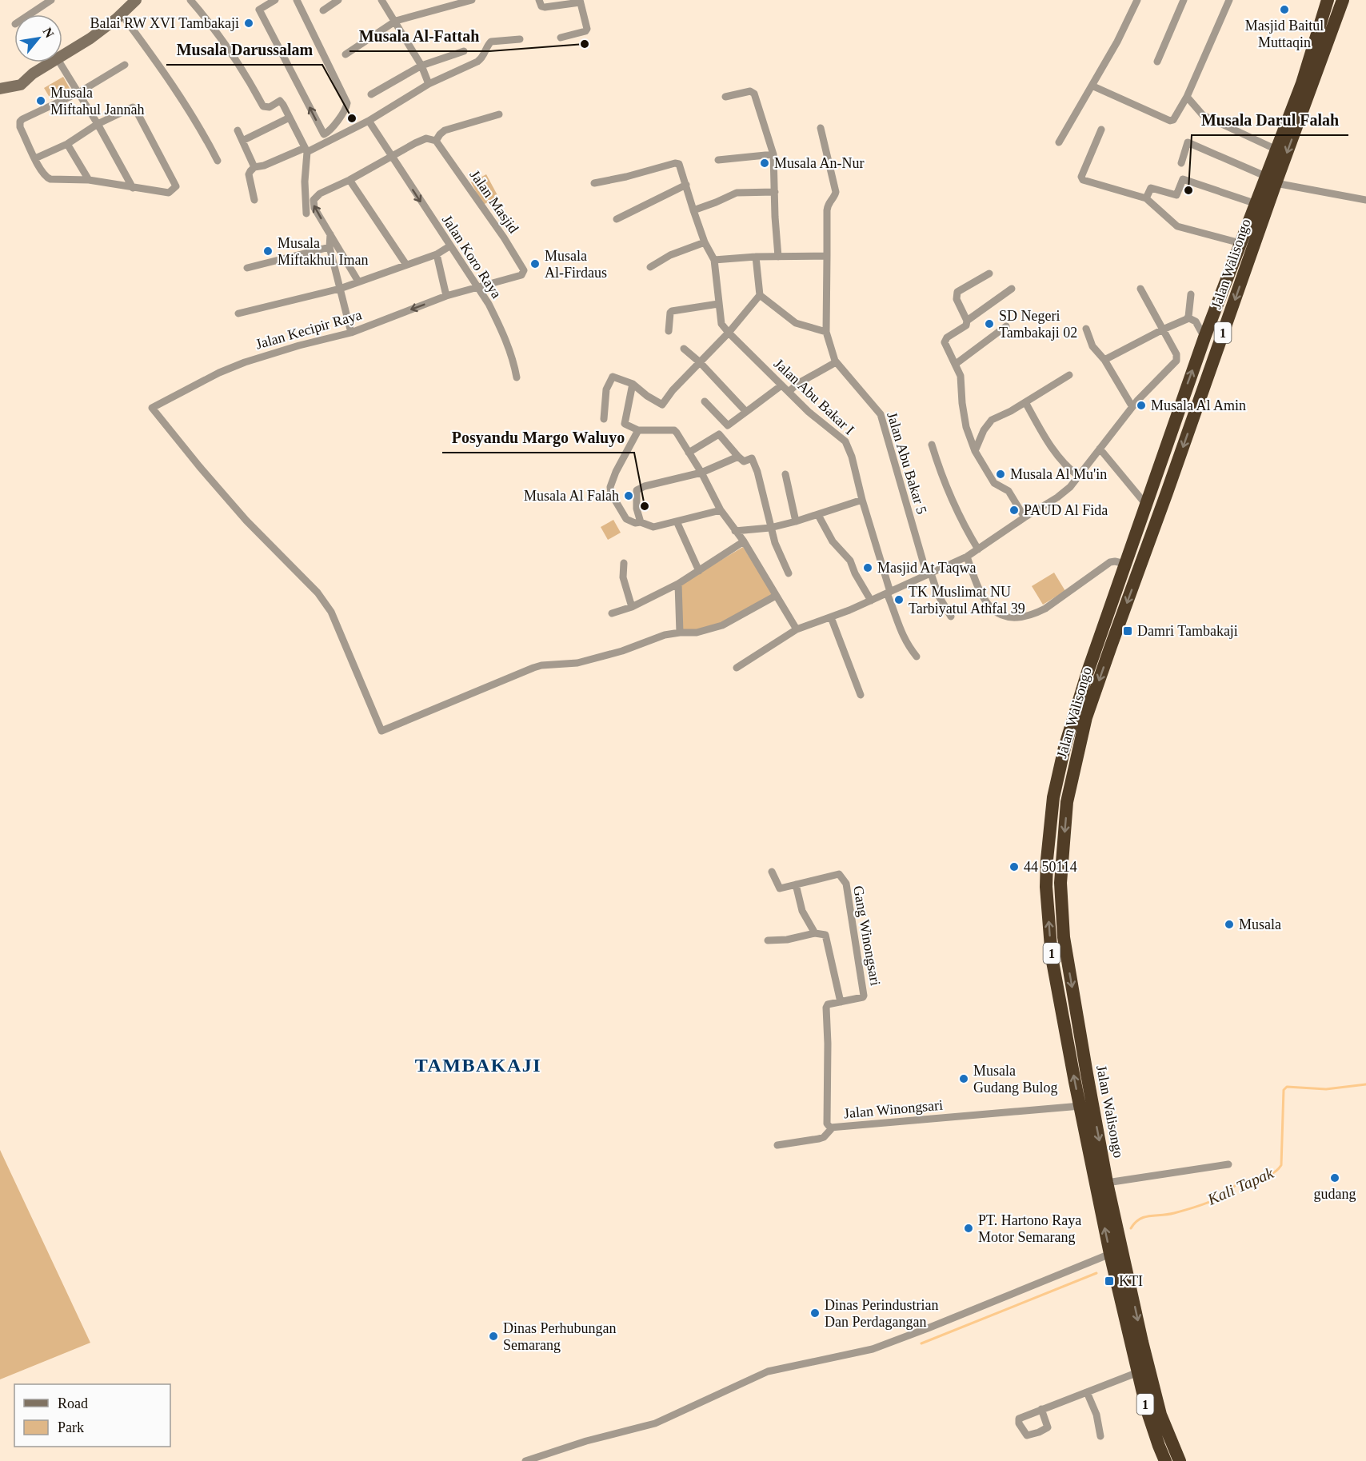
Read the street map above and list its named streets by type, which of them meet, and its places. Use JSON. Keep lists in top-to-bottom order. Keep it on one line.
{"streets":{"highway":["Jalan Walisongo","1"],"street":["Jalan Masjid","Jalan Koro Raya","Jalan Kecipir Raya","Jalan Abu Bakar I","Jalan Abu Bakar 5","Gang Winongsari","Jalan Winongsari"]},"crossings":[["Jalan Masjid","Jalan Kecipir Raya"],["Jalan Koro Raya","Jalan Kecipir Raya"],["Jalan Walisongo","Jalan Winongsari"],["Gang Winongsari","Jalan Winongsari"]],"districts":["TAMBAKAJI"],"water":["Kali Tapak"],"places":{"other":["Masjid Baitul Muttaqin","Balai RW XVI Tambakaji","Musala Al-Fattah","Musala Miftahul Jannah","Musala Darussalam","Musala An-Nur","Musala Darul Falah","Musala Miftakhul Iman","Musala Al-Firdaus","SD Negeri Tambakaji 02","Musala Al Amin","Musala Al Mu'in","Musala Al Falah","Posyandu Margo Waluyo","PAUD Al Fida","Masjid At Taqwa","TK Muslimat NU Tarbiyatul Athfal 39","44 50114","Musala","Musala Gudang Bulog","gudang","PT. Hartono Raya Motor Semarang","Dinas Perindustrian Dan Perdagangan","Dinas Perhubungan Semarang"],"transit":["Damri Tambakaji","KTI"]},"legend":["Road","Park"],"north":"top right"}
